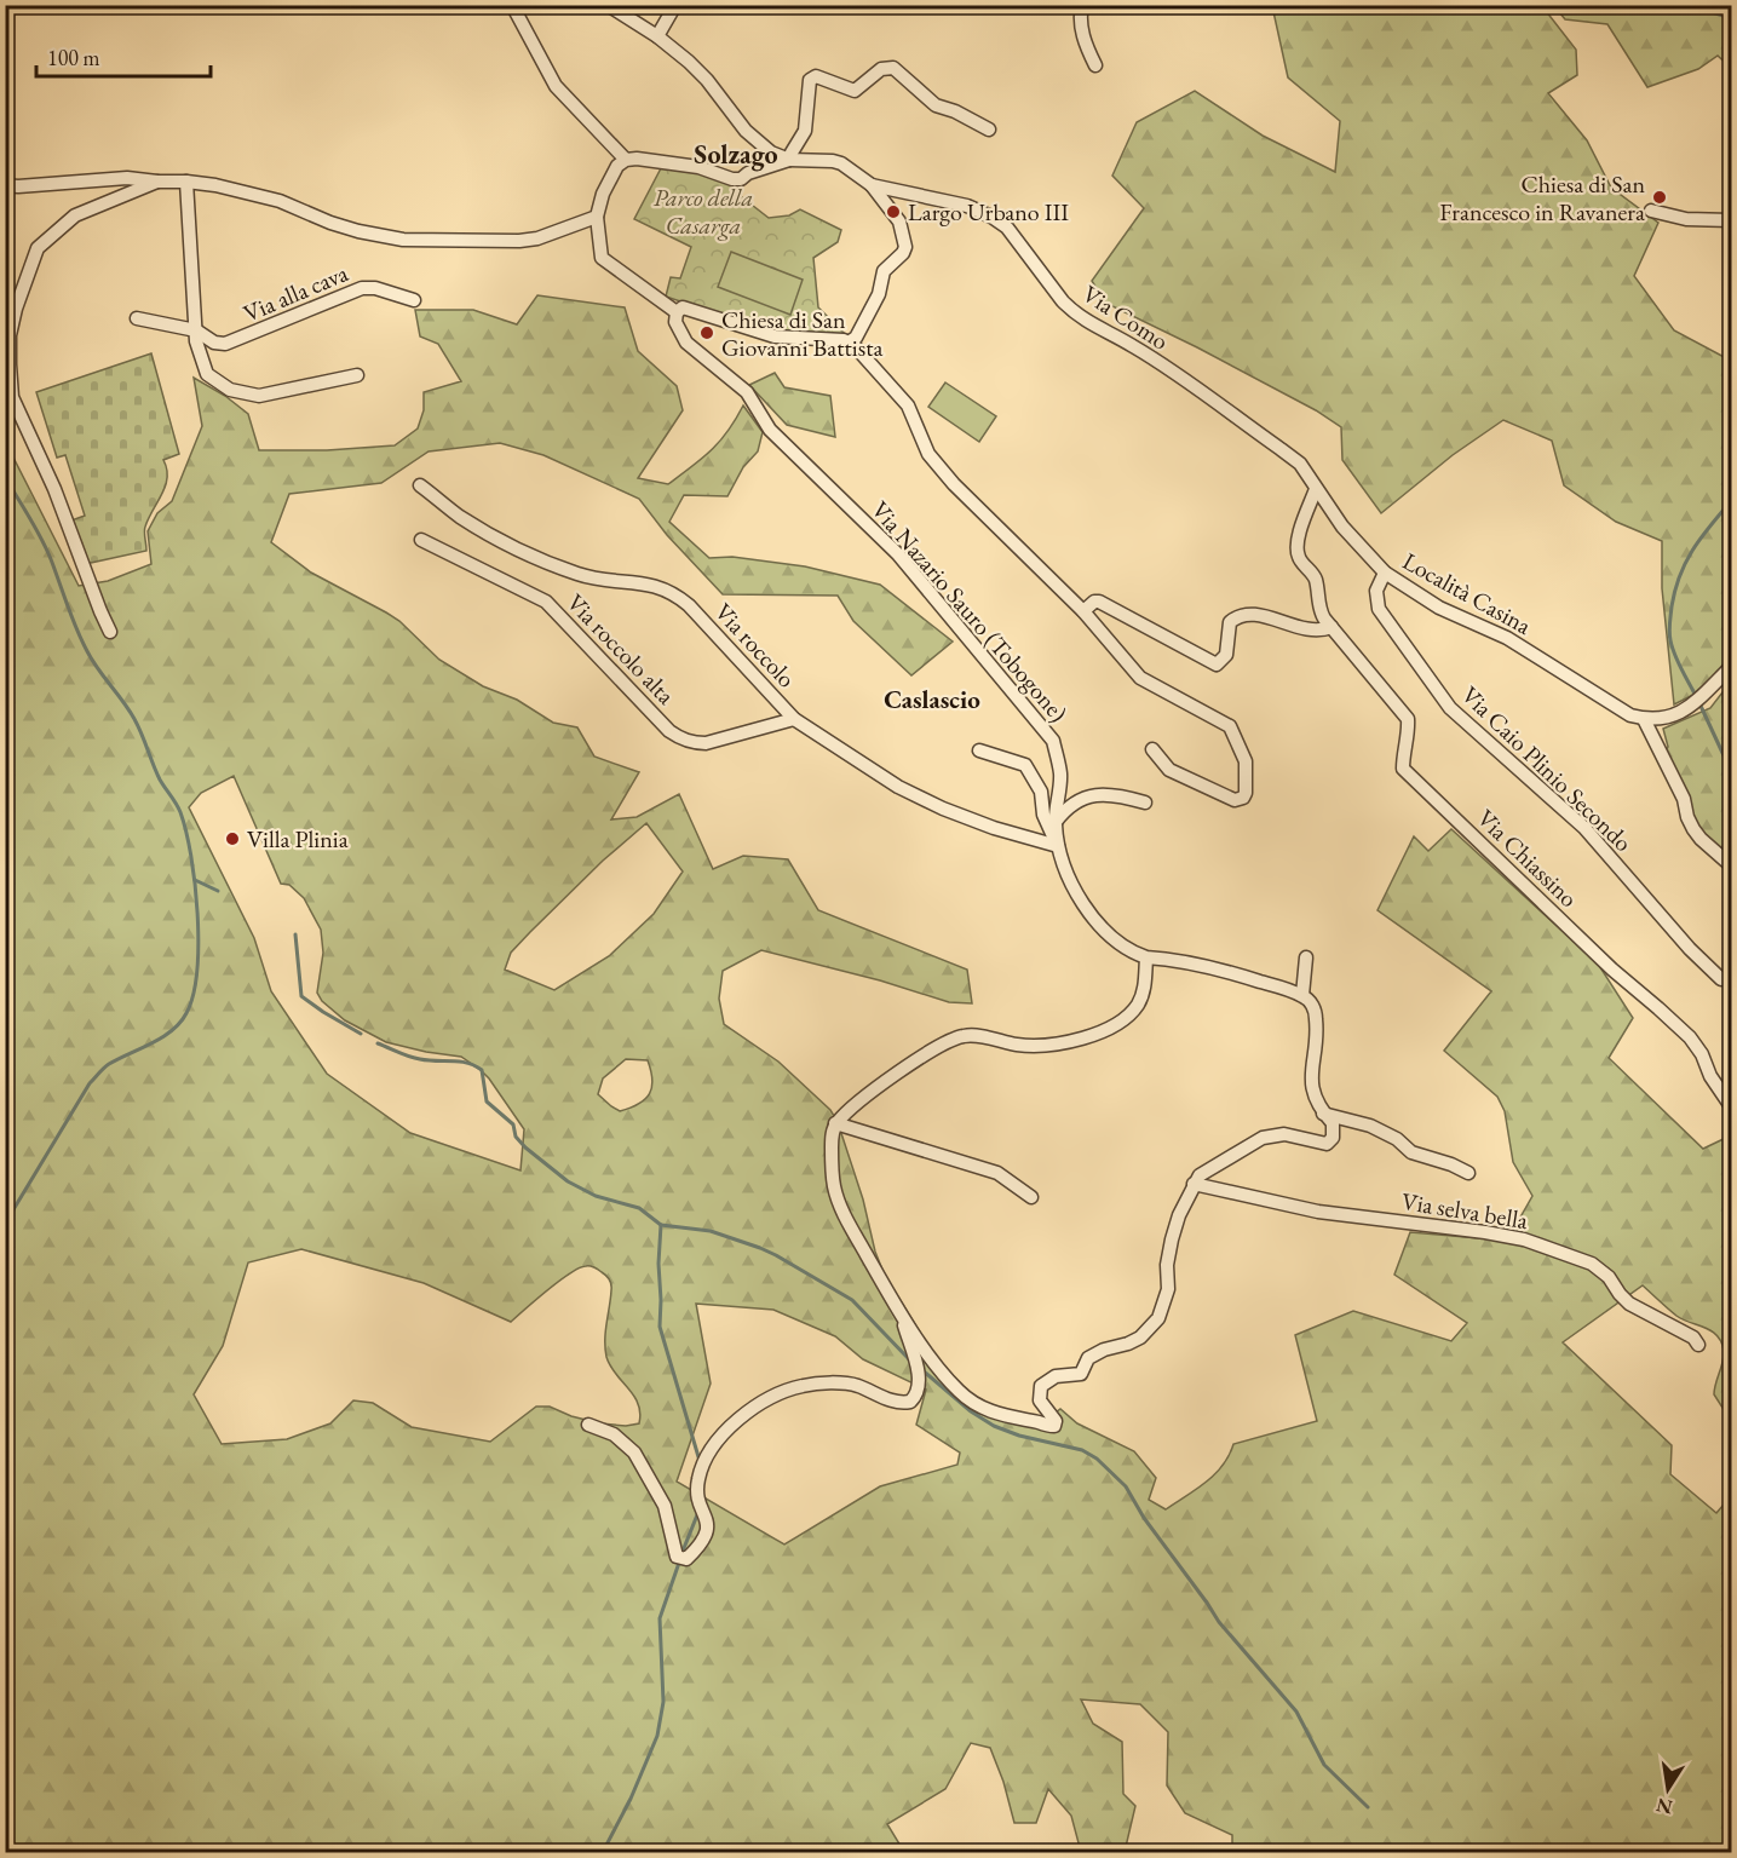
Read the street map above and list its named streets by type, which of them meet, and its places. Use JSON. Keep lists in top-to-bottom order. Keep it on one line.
{"streets":{"street":["Via alla cava","Via Como","Località Casina","Via Nazario Sauro (Tobogone)","Via roccolo","Via roccolo alta","Via Caio Plinio Secondo","Via Chiassino","Via selva bella"]},"crossings":[["Via Como","Località Casina"],["Località Casina","Via Caio Plinio Secondo"],["Via Nazario Sauro (Tobogone)","Via roccolo"],["Via roccolo","Via roccolo alta"]],"districts":["Solzago","Caslascio"],"parks":["Parco della Casarga"],"places":["Chiesa di San Francesco in Ravanera","Largo Urbano III","Chiesa di San Giovanni Battista","Villa Plinia"],"scale_bar":"100 m","north":"bottom"}
